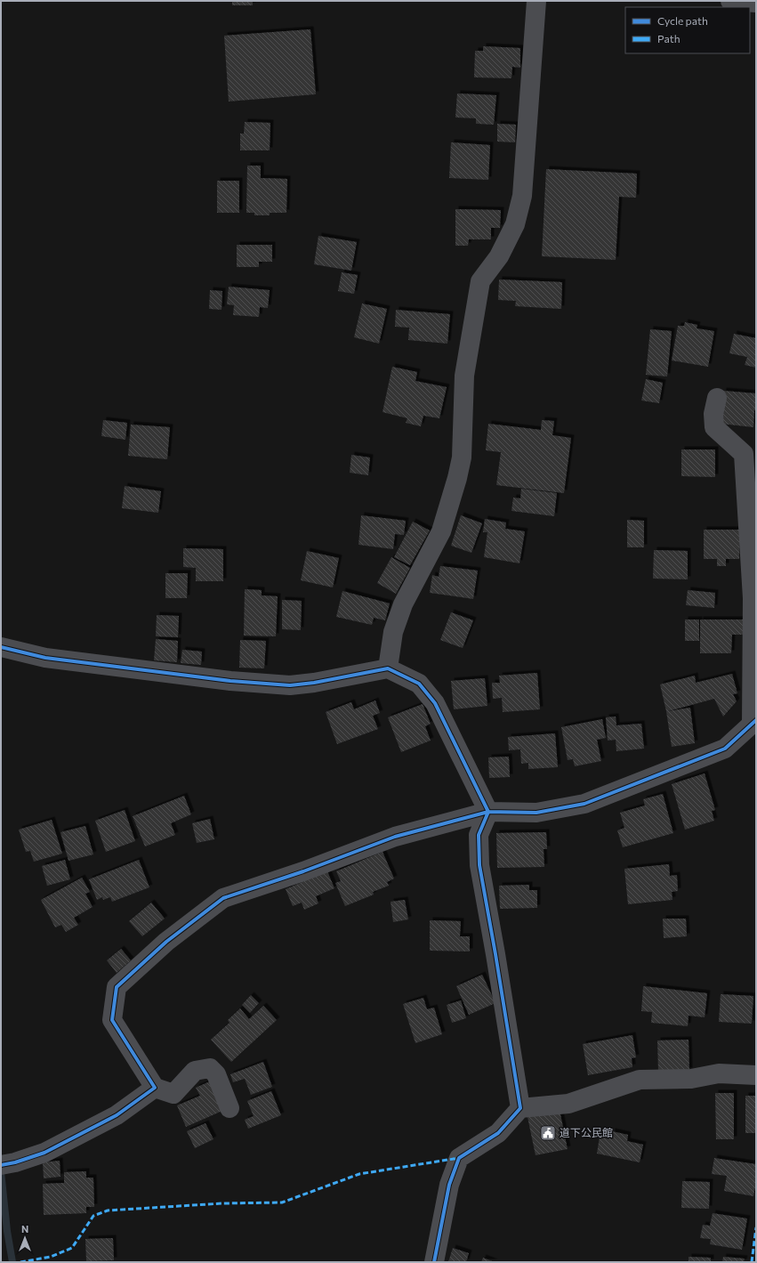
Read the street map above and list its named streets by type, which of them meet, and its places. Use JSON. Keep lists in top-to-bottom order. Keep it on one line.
{"places":{"public building":["道下公民館"]},"legend":["Cycle path","Path"],"north":"top"}
